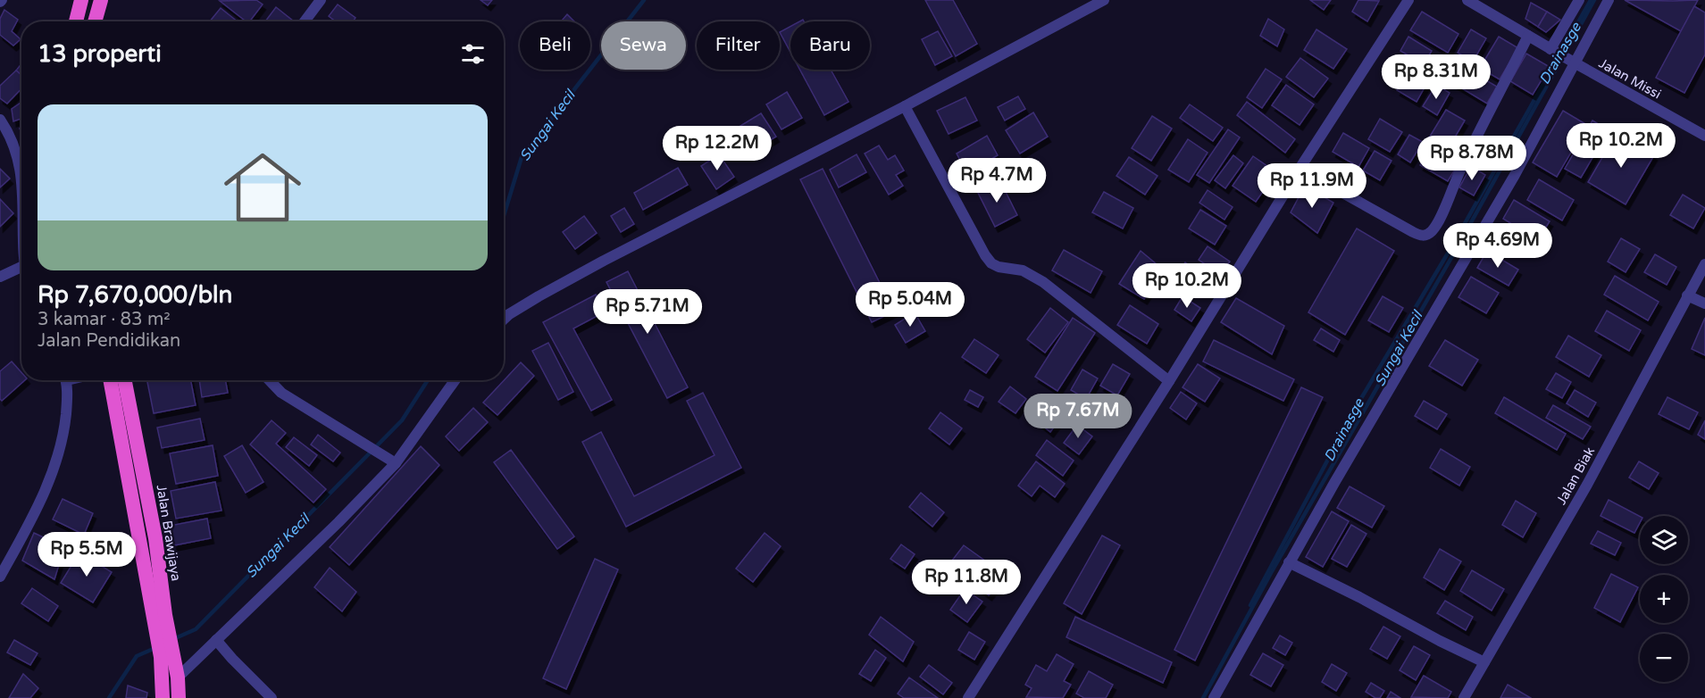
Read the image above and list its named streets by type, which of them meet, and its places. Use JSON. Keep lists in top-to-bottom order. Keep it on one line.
{"streets":{"highway":["Jalan Brawijaya"],"street":["Jalan Missi","Jalan Biak"]},"water":["Drainasge","Sungai Kecil"],"page":{"chip":["Beli","Sewa","Filter","Baru"],"heading":"13 properti","price":["Rp 8.31M","Rp 10.2M","Rp 12.2M","Rp 8.78M","Rp 4.7M","Rp 11.9M","Rp 4.69M","Rp 10.2M","Rp 5.04M","Rp 5.71M","Rp 7.67M","Rp 5.5M","Rp 11.8M"],"list":[{"name":"Rp 7,670,000/bln","note":"3 kamar · 83 m² · Jalan Pendidikan"}],"map_buttons":["+","−"]}}
